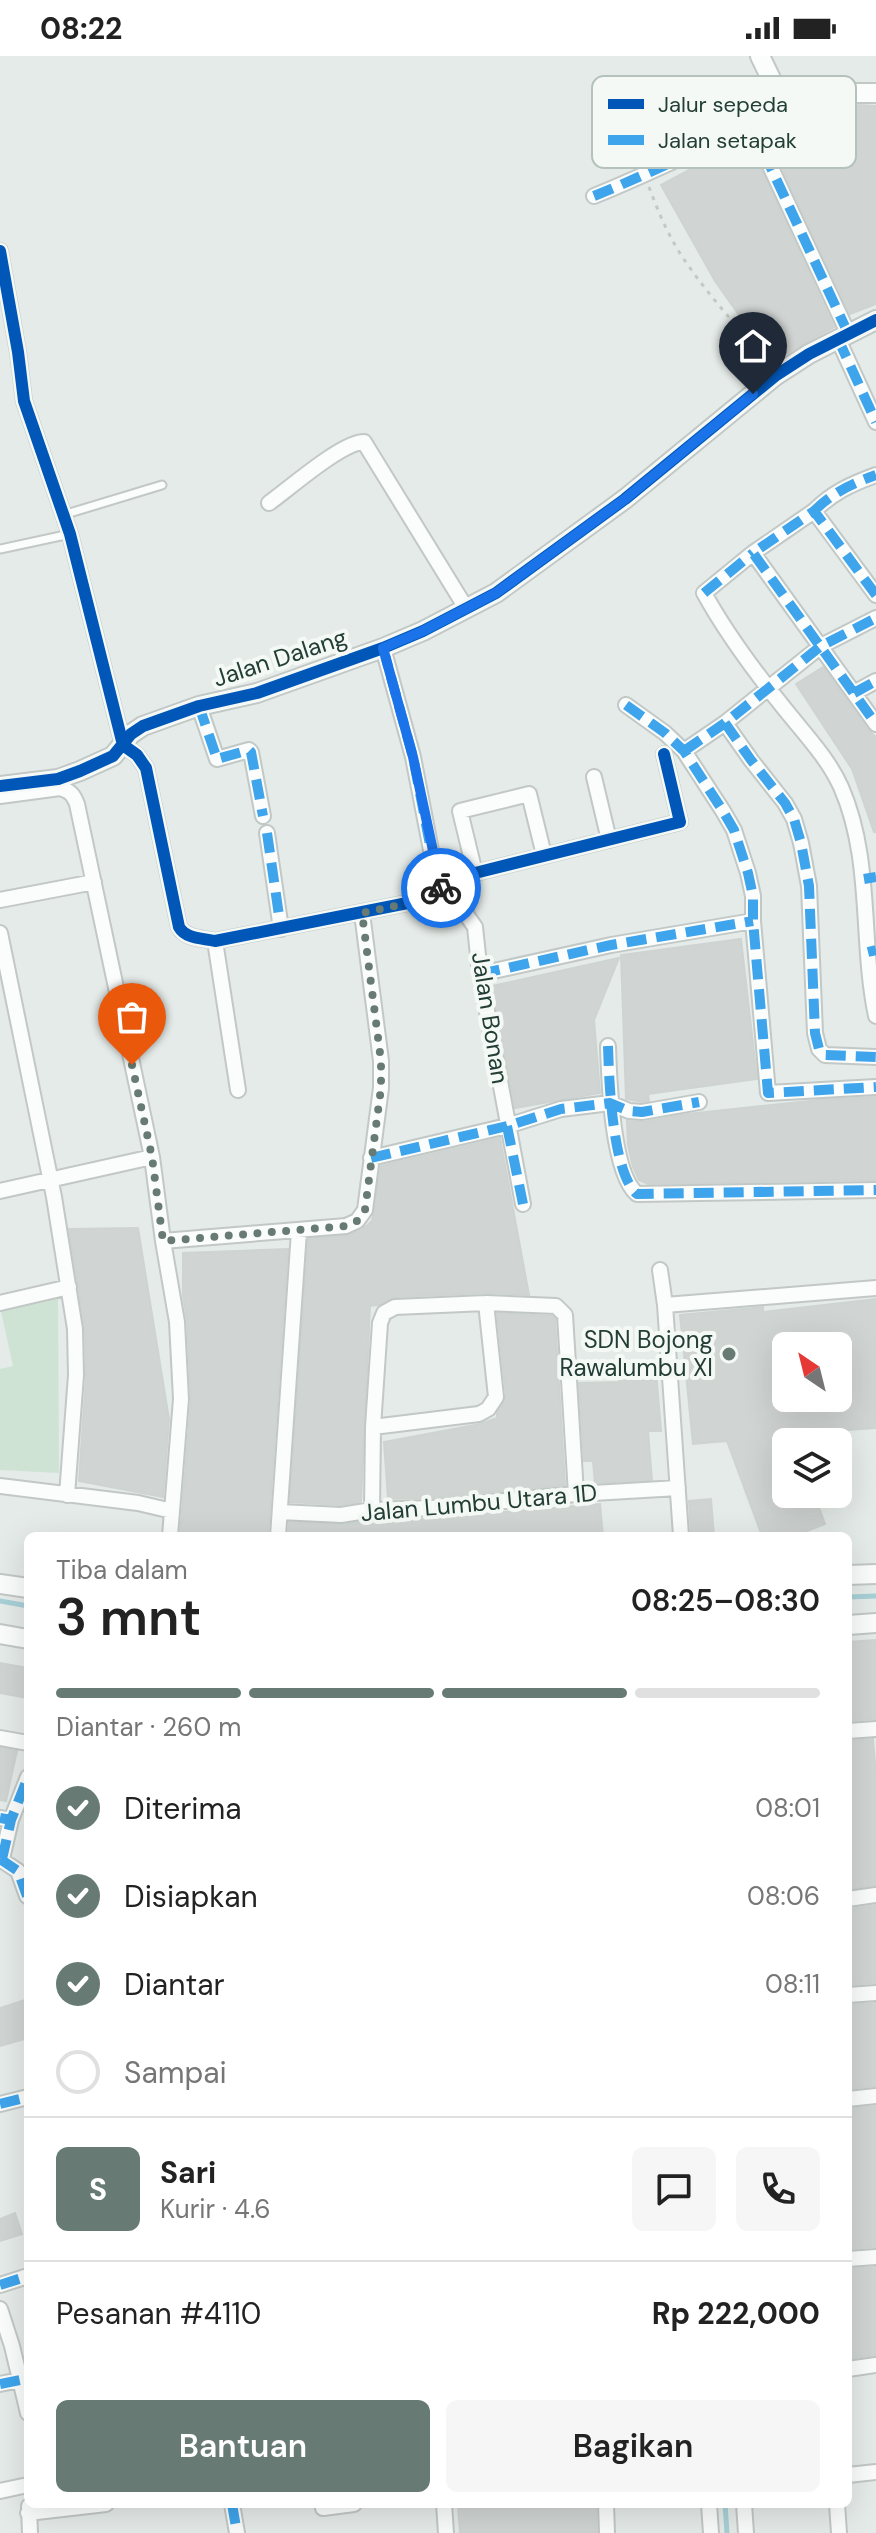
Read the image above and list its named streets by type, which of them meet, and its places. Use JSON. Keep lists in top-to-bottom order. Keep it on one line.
{"streets":{"street":["Jalan Dalang","Jalan Bonan","Jalan Lumbu Utara 1D"]},"places":["SDN Bojong Rawalumbu XI"],"legend":["Jalur sepeda","Jalan setapak"],"north":"top left","page":{"status":"08:22","heading":["3 mnt","Tiba dalam","08:25–08:30"],"panel":["Sari","Kurir · 4.6","Pesanan #4110","Rp 222,000"],"bar":"Diantar · 260 m","list":[["Diterima","08:01"],["Disiapkan","08:06"],["Diantar","08:11"],"Sampai"],"round":"S","buttons":["Bantuan","Bagikan"]}}
